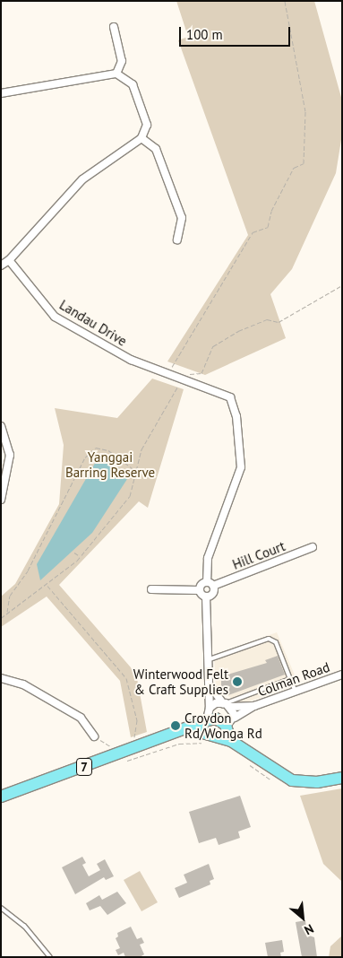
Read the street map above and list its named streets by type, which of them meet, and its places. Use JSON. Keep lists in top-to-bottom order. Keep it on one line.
{"streets":{"main road":["7"],"street":["Landau Drive","Hill Court","Colman Road"]},"crossings":[["Landau Drive","Hill Court"],["Colman Road","7"]],"parks":["Yanggai Barring Reserve"],"places":["Winterwood Felt & Craft Supplies","Croydon Rd/Wonga Rd"],"scale_bar":"100 m","north":"bottom right"}
